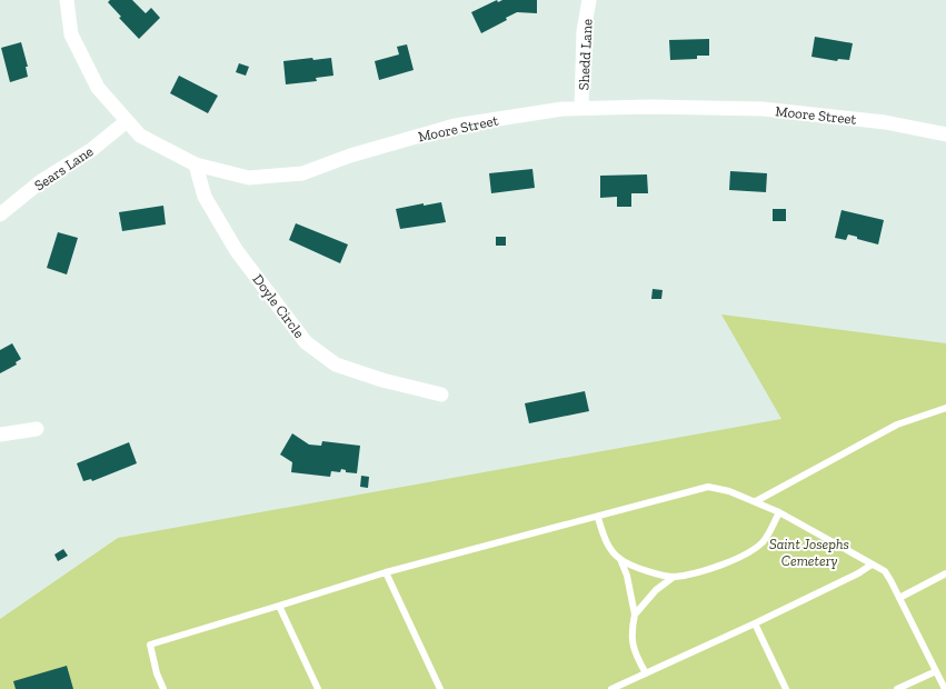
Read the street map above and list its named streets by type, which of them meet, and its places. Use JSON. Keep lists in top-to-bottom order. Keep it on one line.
{"streets":{"street":["Shedd Lane","Moore Street","Sears Lane","Doyle Circle"]},"crossings":[["Shedd Lane","Moore Street"],["Moore Street","Sears Lane"],["Moore Street","Doyle Circle"]],"parks":["Saint Josephs Cemetery"]}
